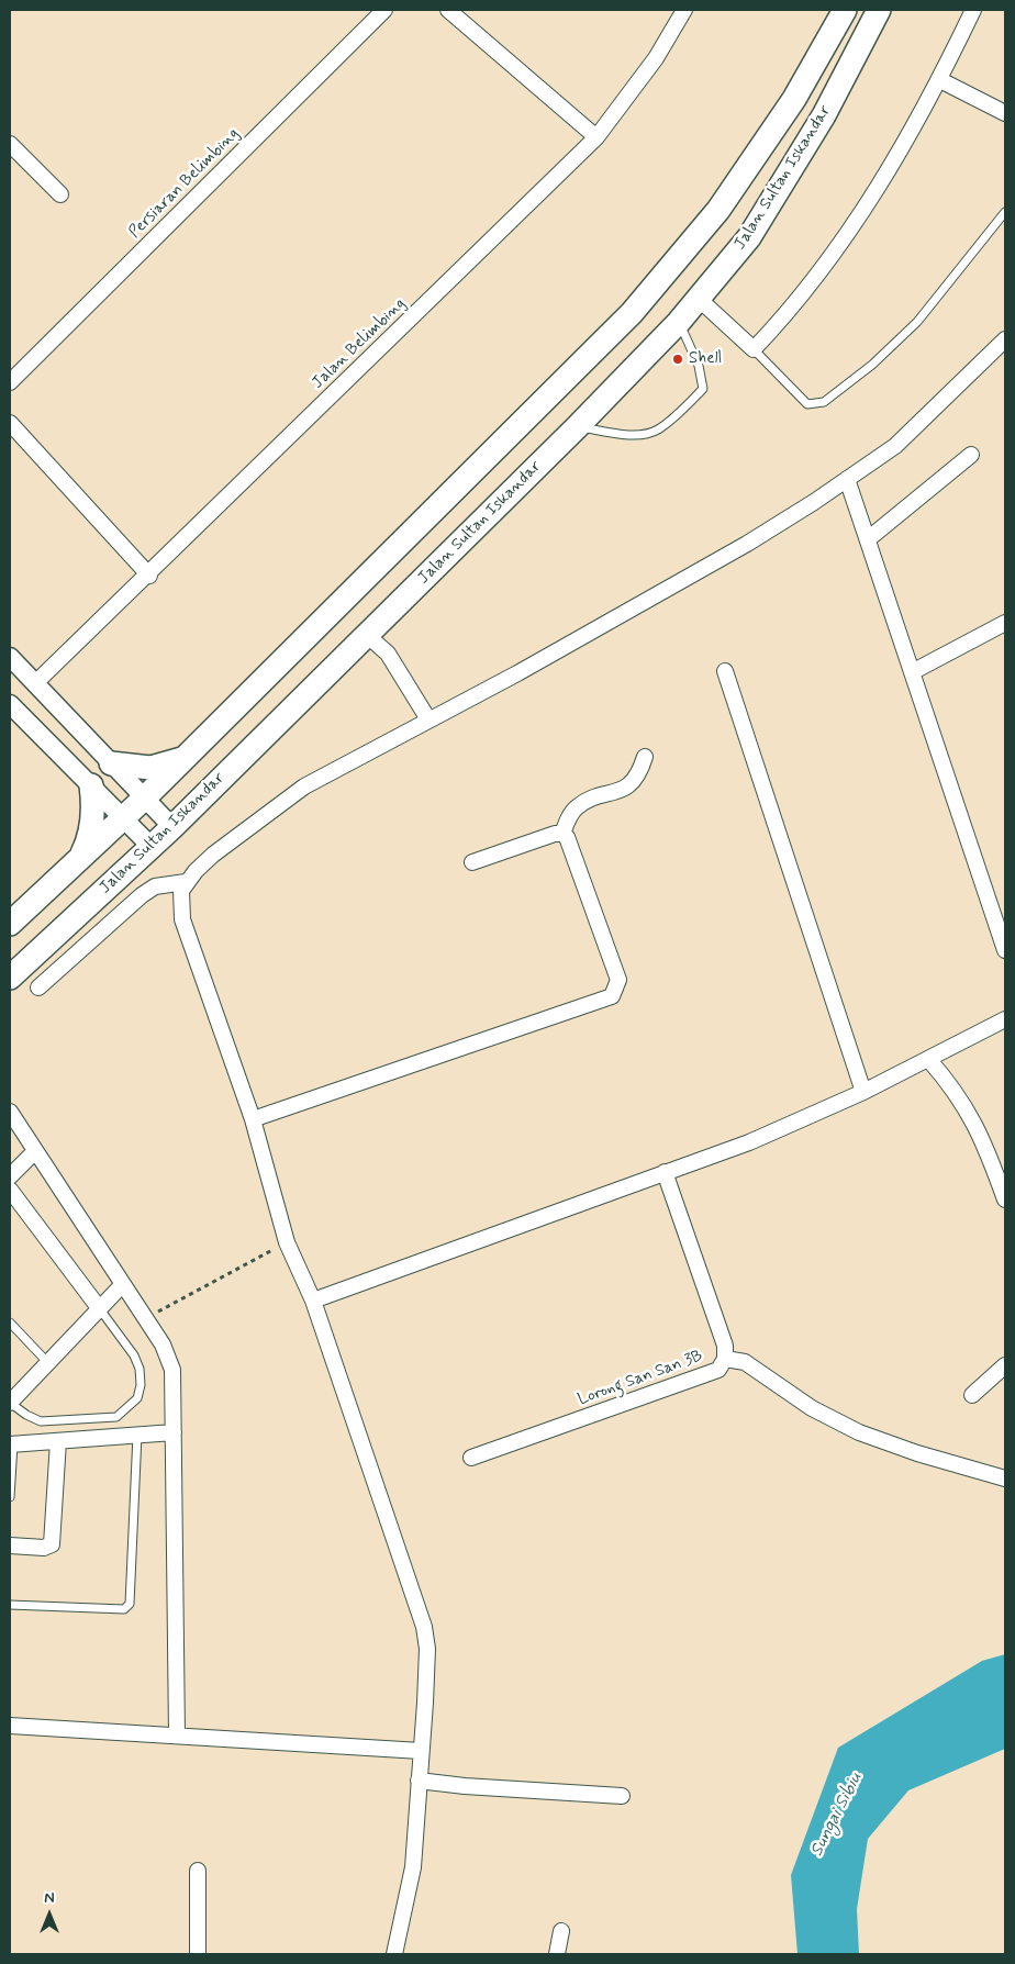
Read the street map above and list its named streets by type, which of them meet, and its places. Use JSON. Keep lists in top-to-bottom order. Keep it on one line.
{"streets":{"main road":["Jalan Sultan Iskandar"],"street":["Persiaran Belimbing","Jalan Belimbing","Lorong San San 3B"]},"water":["Sungai Sibiu"],"places":["Shell"],"north":"top"}
